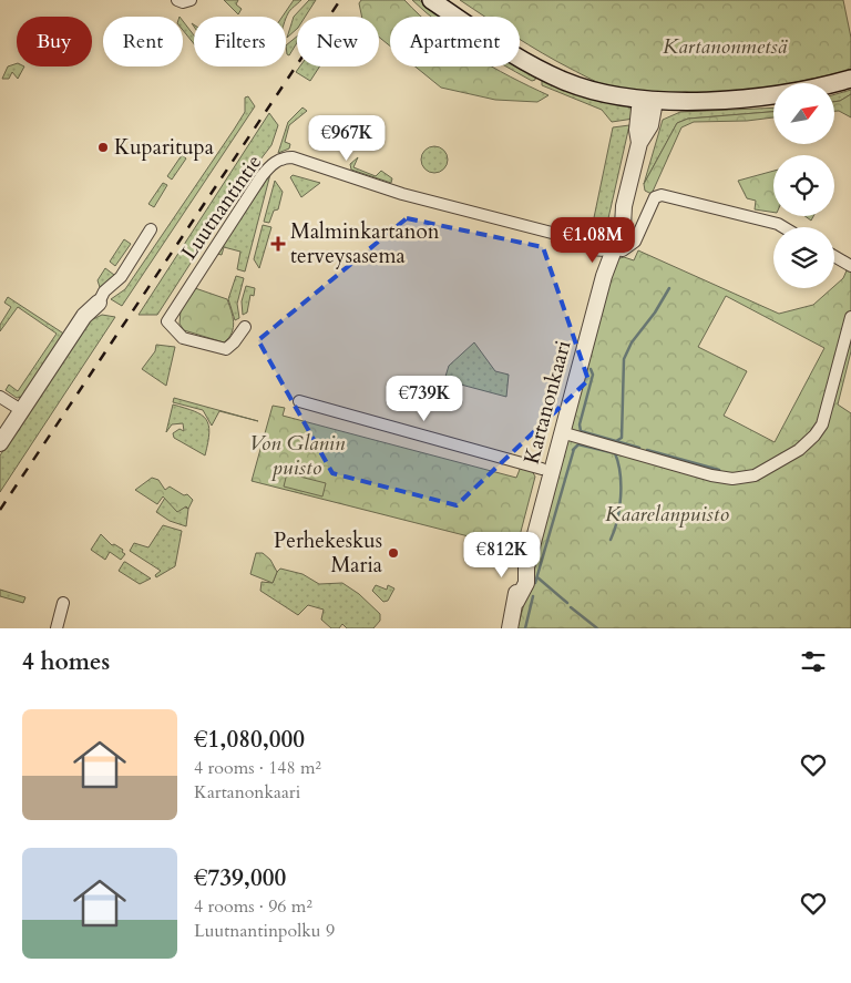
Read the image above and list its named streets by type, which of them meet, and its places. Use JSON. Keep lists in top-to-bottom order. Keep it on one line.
{"streets":{"street":["Luutnantintie","Kartanonkaari"]},"crossings":[["Luutnantintie","Kartanonkaari"]],"parks":["Kartanonmetsä","Von Glanin puisto","Kaarelanpuisto"],"places":{"other":["Kuparitupa","Perhekeskus Maria"],"health":["Malminkartanon terveysasema"]},"north":"top right","page":{"chip":["Buy","Rent","Filters","New","Apartment"],"price":["€967K","€1.08M","€739K","€812K"],"heading":"4 homes","list":[{"name":"€1,080,000","note":"4 rooms · 148 m² · Kartanonkaari"},{"name":"€739,000","note":"4 rooms · 96 m² · Luutnantinpolku 9"}]}}
